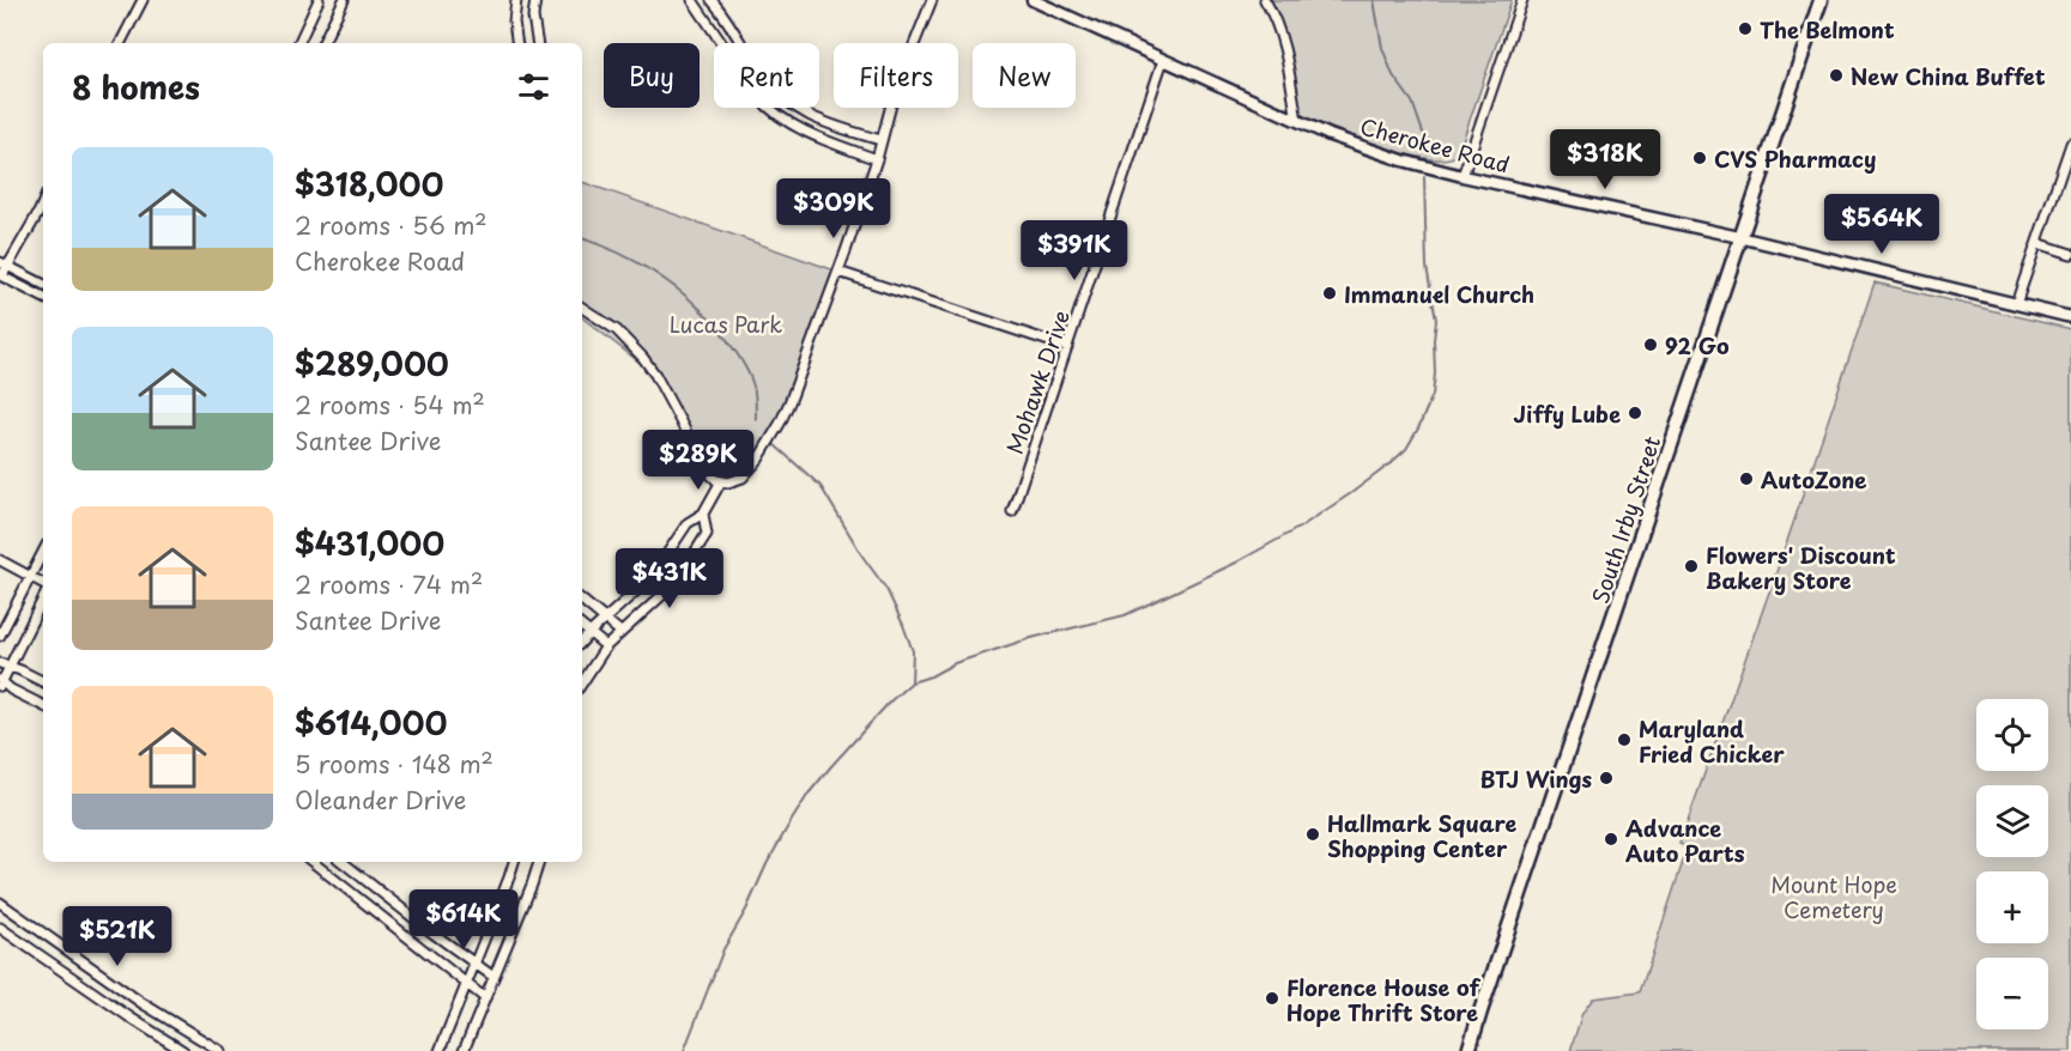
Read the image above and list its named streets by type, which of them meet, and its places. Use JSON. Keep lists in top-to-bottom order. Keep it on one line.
{"streets":{"main road":["South Irby Street"],"street":["Cherokee Road","Mohawk Drive"]},"crossings":[["Cherokee Road","Mohawk Drive"],["Cherokee Road","South Irby Street"]],"parks":["Lucas Park","Mount Hope Cemetery"],"places":["The Belmont","New China Buffet","CVS Pharmacy","Immanuel Church","92 Go","Jiffy Lube","AutoZone","Flowers' Discount Bakery Store","Maryland Fried Chicker","BTJ Wings","Hallmark Square Shopping Center","Advance Auto Parts","Florence House of Hope Thrift Store"],"page":{"chip":["Buy","Rent","Filters","New"],"heading":"8 homes","price":["$318K","$309K","$564K","$391K","$289K","$431K","$614K","$521K"],"list":[{"name":"$318,000","note":"2 rooms · 56 m² · Cherokee Road"},{"name":"$289,000","note":"2 rooms · 54 m² · Santee Drive"},{"name":"$431,000","note":"2 rooms · 74 m² · Santee Drive"},{"name":"$614,000","note":"5 rooms · 148 m² · Oleander Drive"}],"map_buttons":["+","−"]}}
